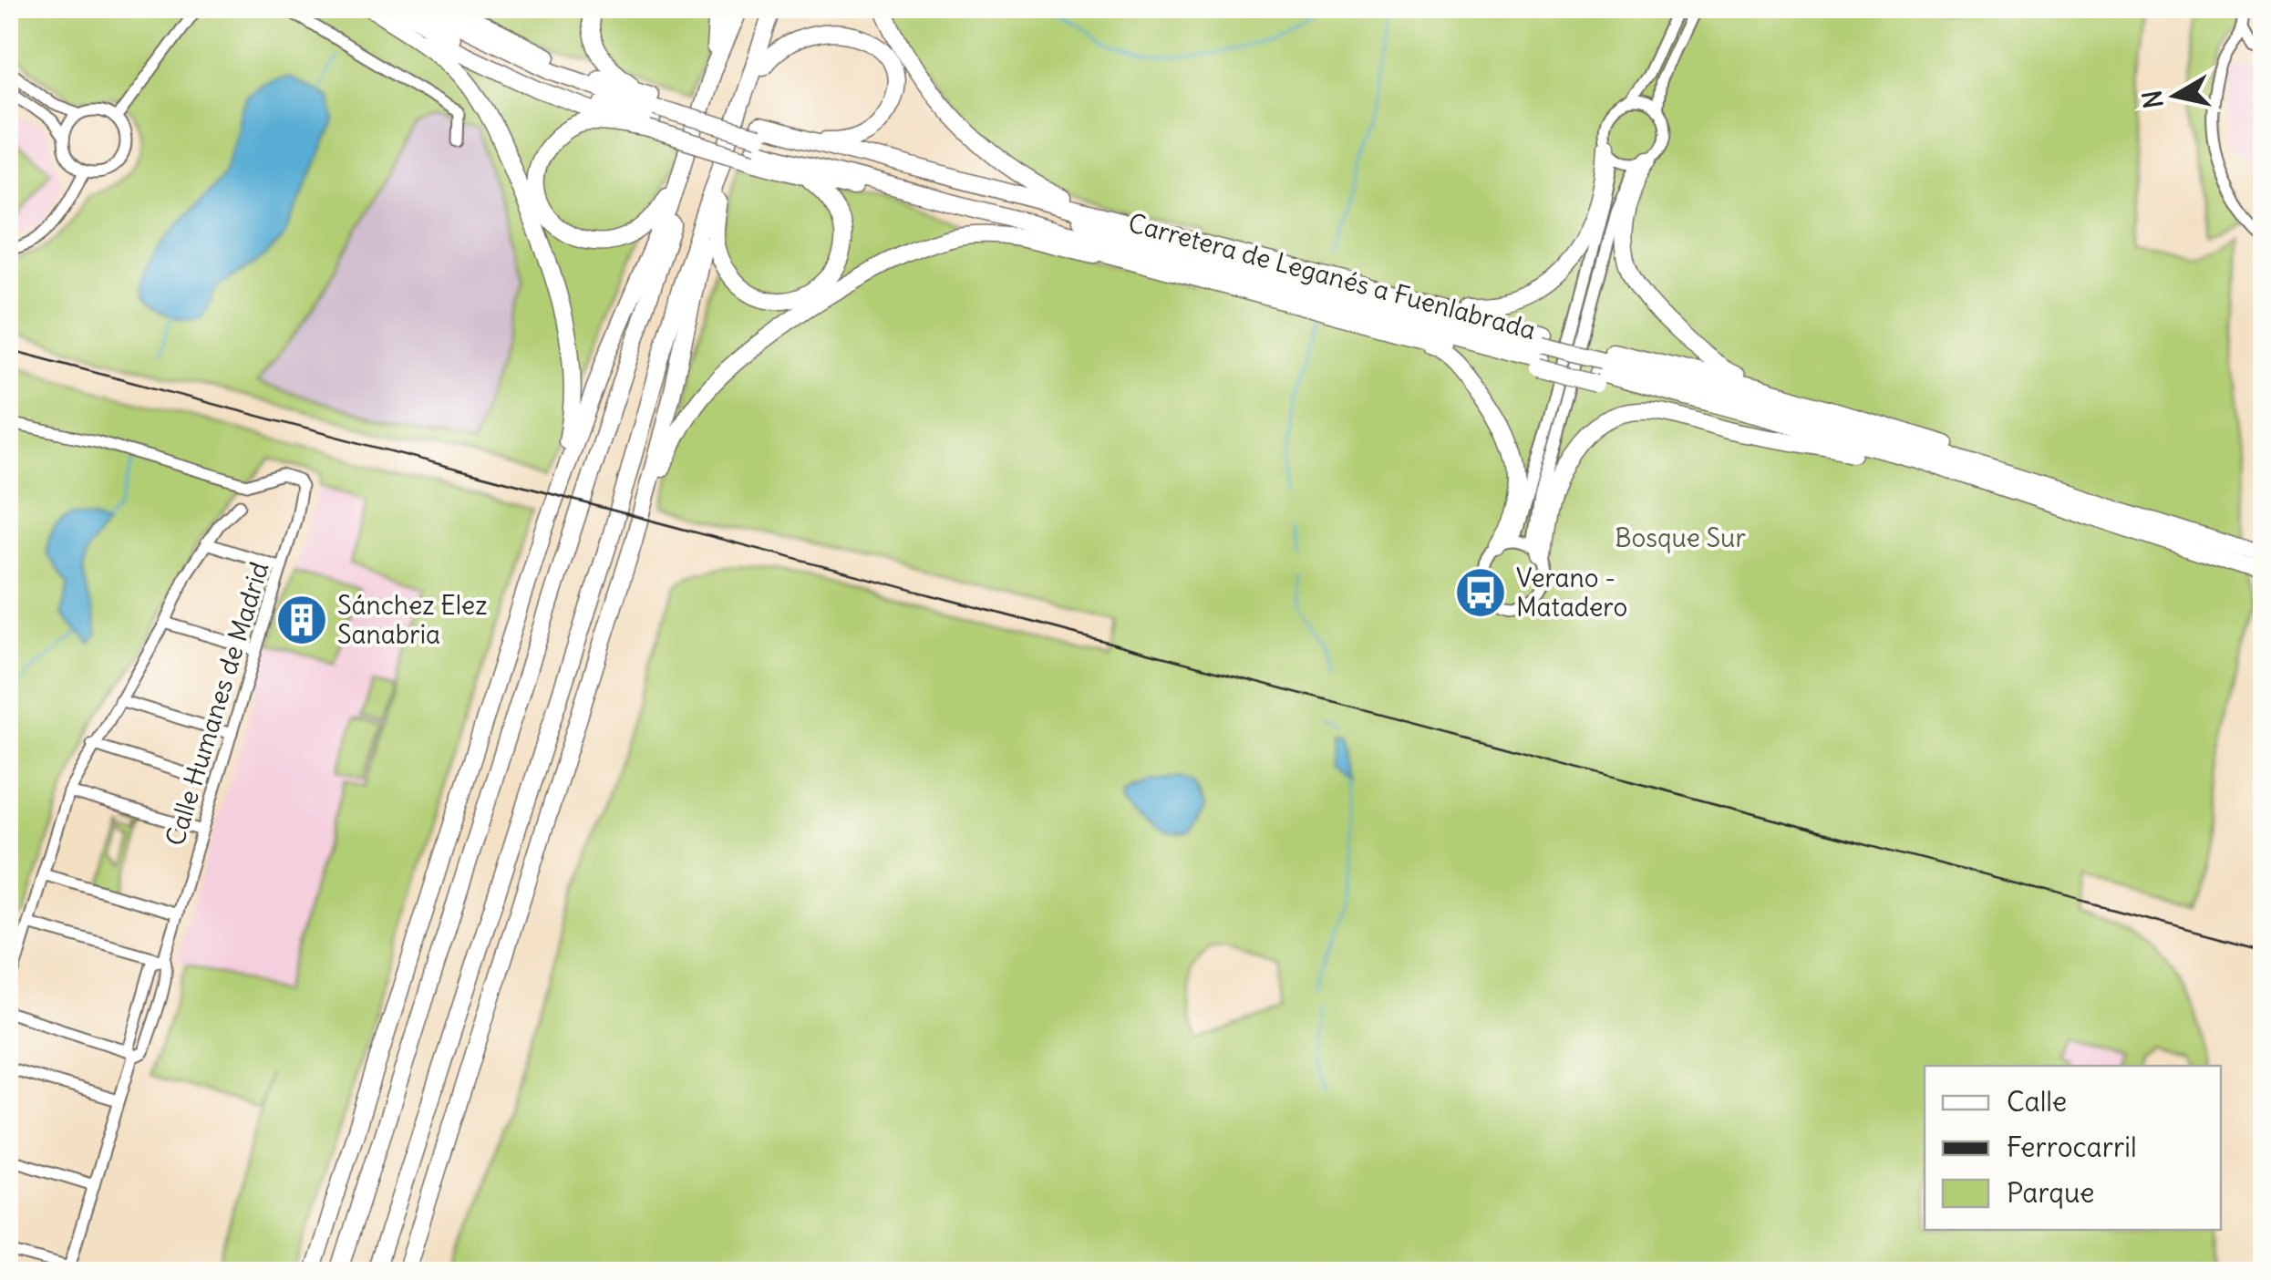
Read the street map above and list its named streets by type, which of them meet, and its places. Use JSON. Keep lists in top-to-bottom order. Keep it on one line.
{"streets":{"highway":["Carretera de Leganés a Fuenlabrada"],"street":["Calle Humanes de Madrid"]},"parks":["Bosque Sur"],"places":{"bus stop":["Verano - Matadero"],"building":["Sánchez Elez Sanabria"]},"legend":["Calle","Ferrocarril","Parque"],"north":"left"}
